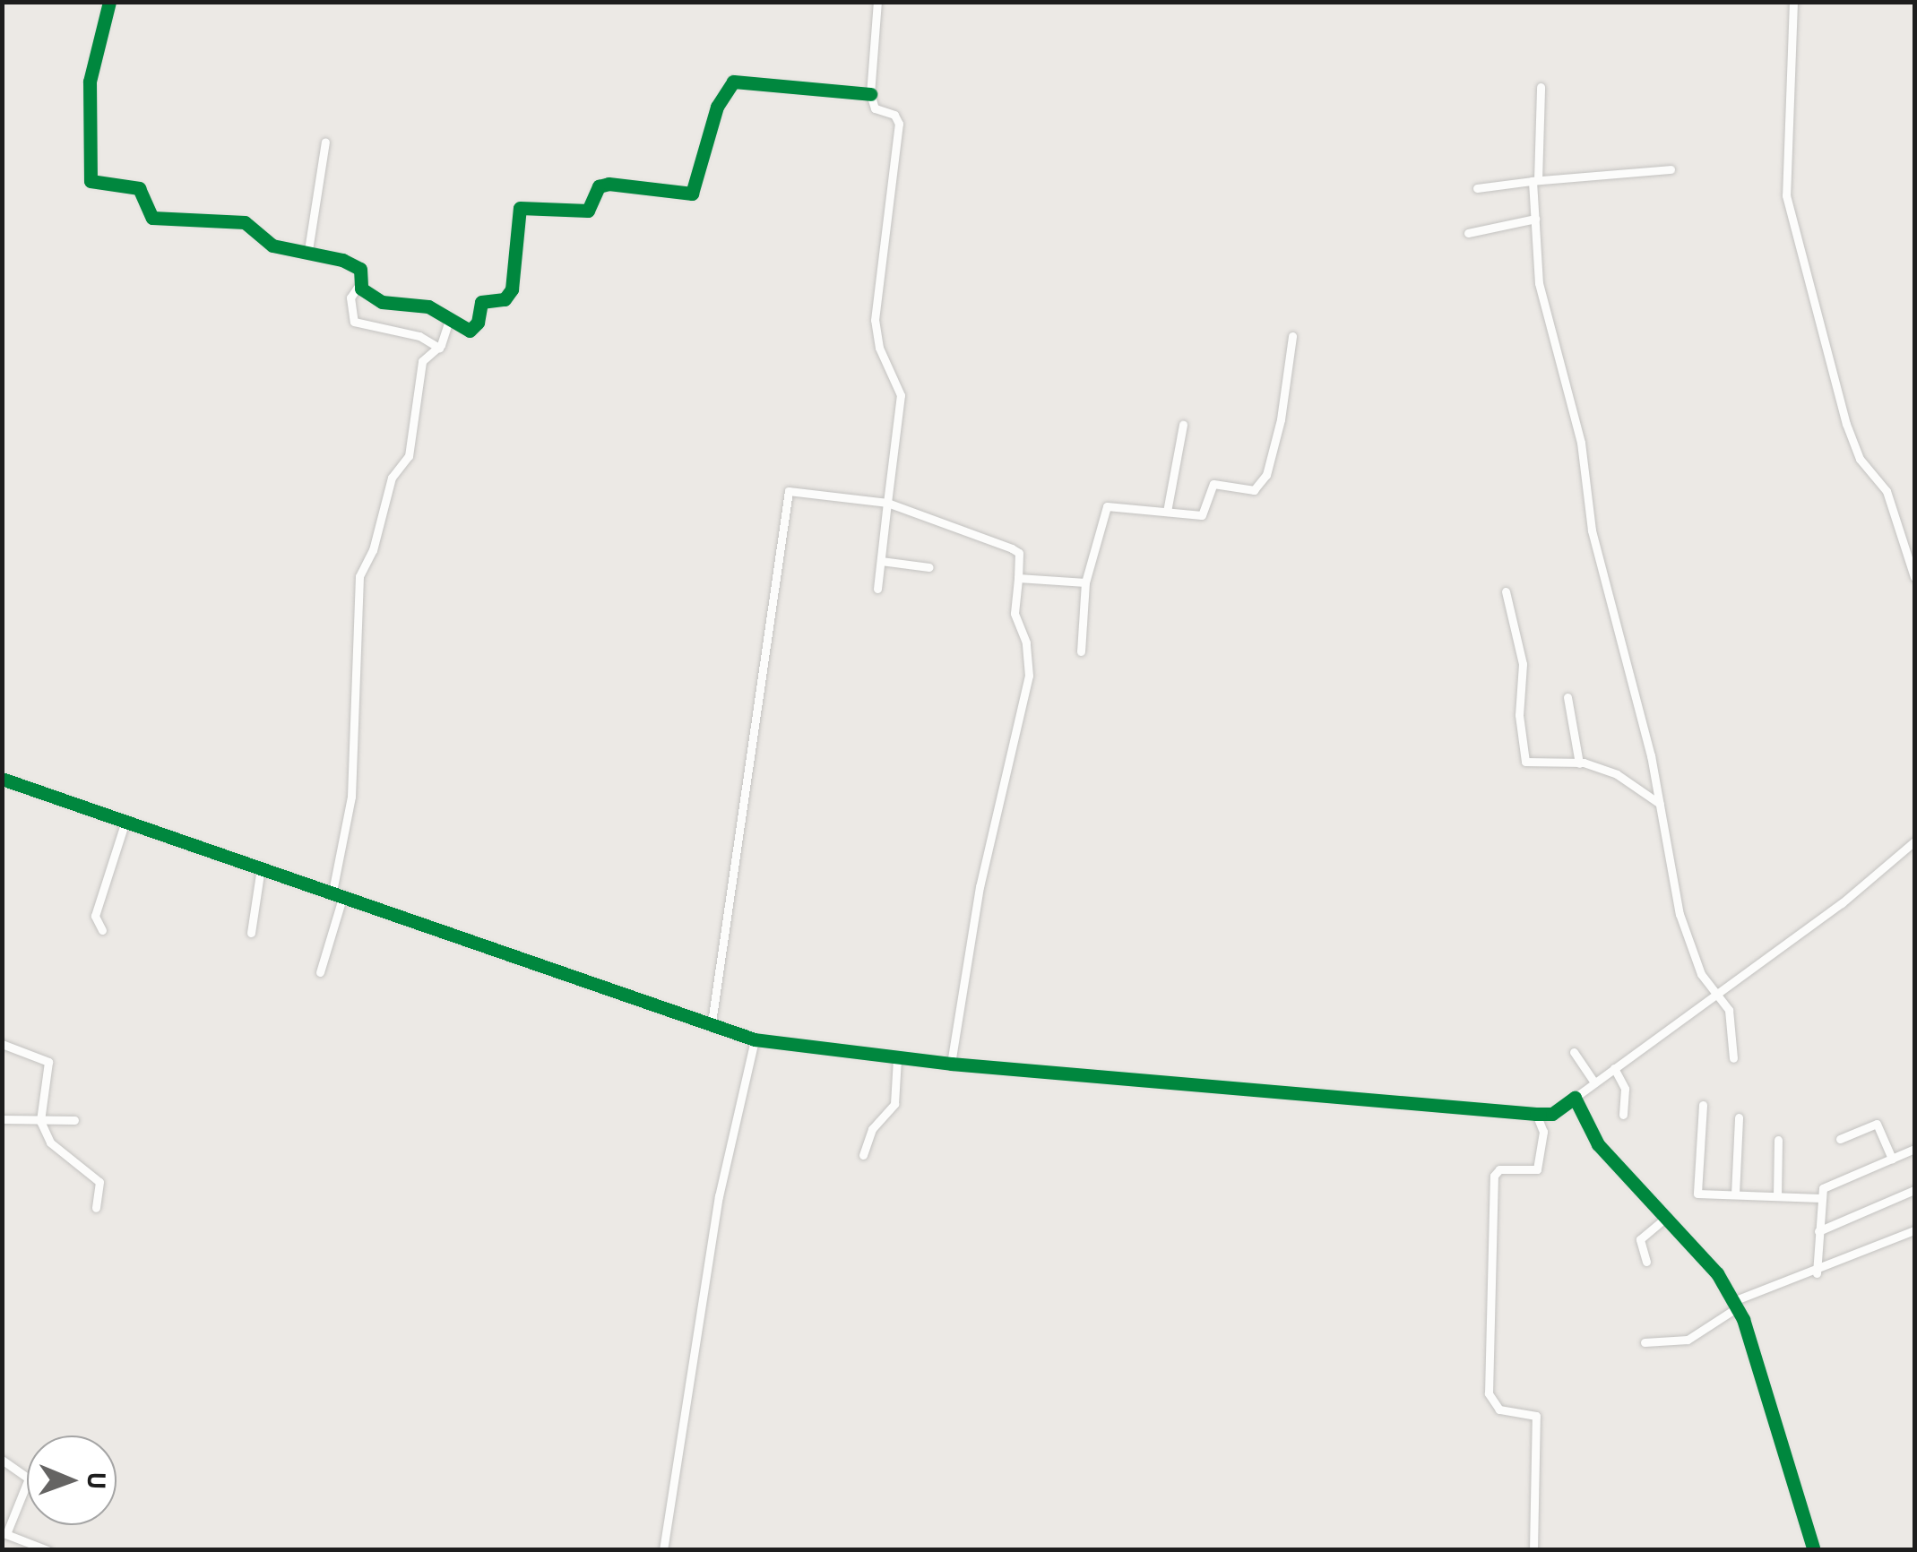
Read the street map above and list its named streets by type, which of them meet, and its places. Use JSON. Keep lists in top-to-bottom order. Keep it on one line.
{"north":"right"}
